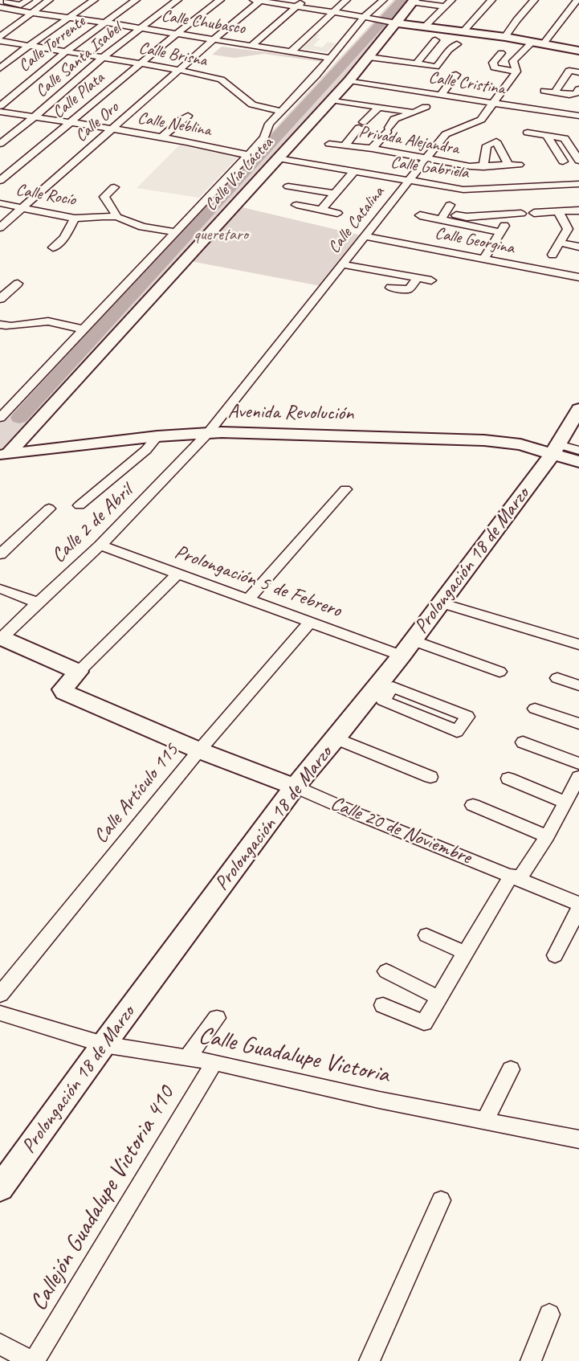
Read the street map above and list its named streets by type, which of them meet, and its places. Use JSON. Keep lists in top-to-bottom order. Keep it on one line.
{"streets":{"street":["Calle Chubasco","Calle Torrente","Calle Brisna","Calle Santa Isabel","Calle Cristina","Calle Plata","Calle Oro","Calle Neblina","Privada Alejandra","Calle Gabriela","Calle Vía Láctea","Calle Rocío","Calle Catalina","Calle Georgina","Avenida Revolución","Calle 2 de Abril","Prolongación 18 de Marzo","Prolongación 5 de Febrero","Calle Artículo 115","Calle 20 de Noviembre","Calle Guadalupe Victoria","Callejón Guadalupe Victoria 410"]},"crossings":[["Calle Chubasco","Calle Torrente"],["Calle Chubasco","Calle Santa Isabel"],["Calle Chubasco","Calle Plata"],["Calle Chubasco","Calle Oro"],["Calle Chubasco","Calle Vía Láctea"],["Calle Torrente","Calle Brisna"],["Calle Brisna","Calle Santa Isabel"],["Calle Brisna","Calle Plata"],["Calle Brisna","Calle Oro"],["Calle Brisna","Calle Vía Láctea"],["Calle Santa Isabel","Calle Neblina"],["Calle Cristina","Calle Vía Láctea"],["Calle Cristina","Calle Catalina"],["Calle Plata","Calle Neblina"],["Calle Oro","Calle Neblina"],["Calle Oro","Calle Rocío"],["Calle Neblina","Calle Vía Láctea"],["Privada Alejandra","Calle Catalina"],["Calle Gabriela","Calle Vía Láctea"],["Calle Gabriela","Calle Catalina"],["Calle Vía Láctea","Avenida Revolución"],["Calle Catalina","Calle Georgina"],["Calle Catalina","Avenida Revolución"],["Calle Catalina","Calle 2 de Abril"],["Avenida Revolución","Calle 2 de Abril"],["Avenida Revolución","Prolongación 18 de Marzo"],["Calle 2 de Abril","Prolongación 5 de Febrero"],["Prolongación 18 de Marzo","Prolongación 5 de Febrero"],["Prolongación 18 de Marzo","Calle 20 de Noviembre"],["Prolongación 18 de Marzo","Calle Guadalupe Victoria"],["Prolongación 5 de Febrero","Calle Artículo 115"],["Calle Artículo 115","Calle 20 de Noviembre"],["Calle Guadalupe Victoria","Callejón Guadalupe Victoria 410"]],"parks":["queretaro"]}
